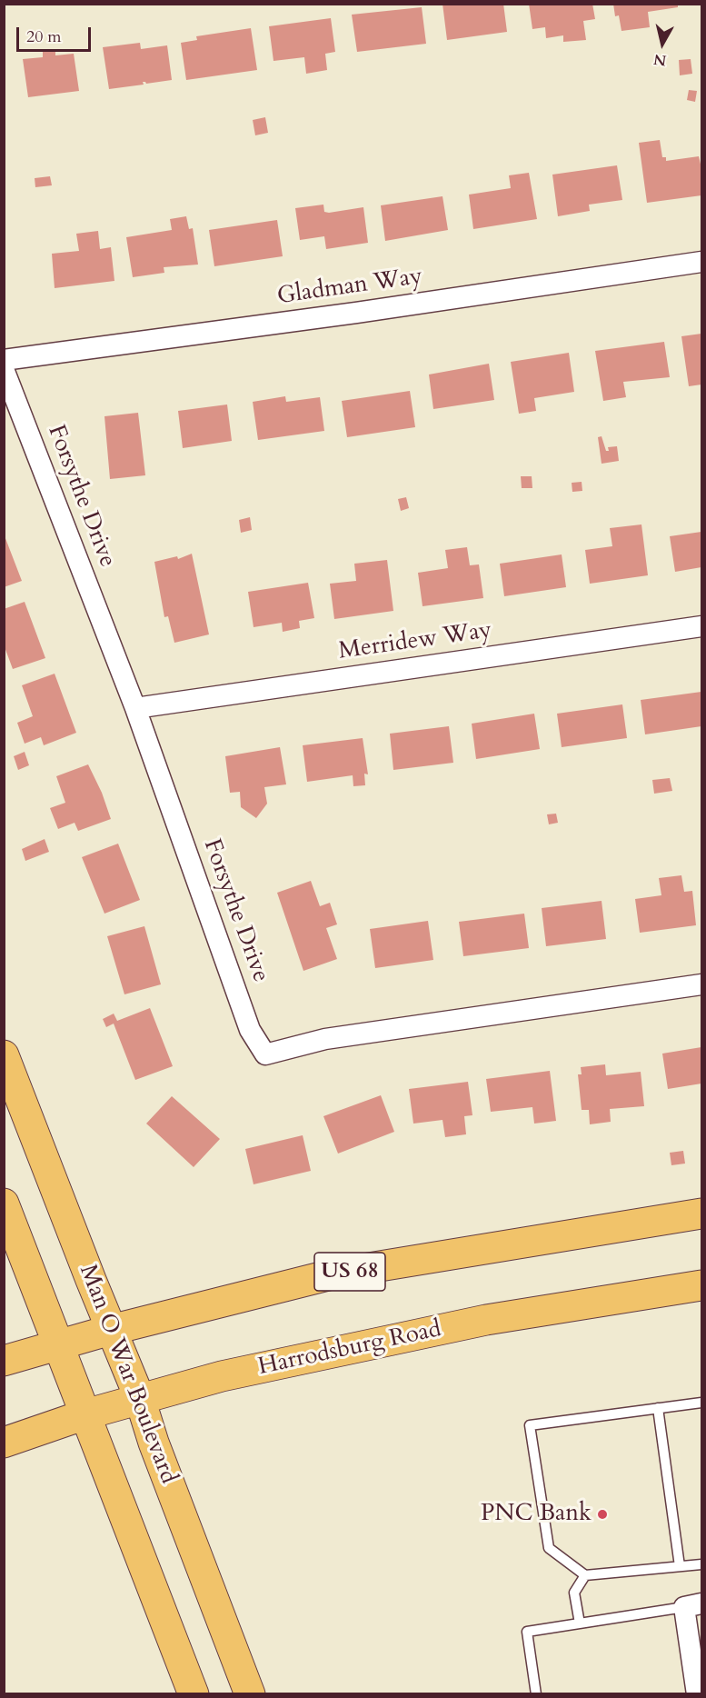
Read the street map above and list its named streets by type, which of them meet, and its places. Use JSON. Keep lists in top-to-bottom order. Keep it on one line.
{"streets":{"main road":["US 68","Harrodsburg Road","Man O War Boulevard"],"street":["Gladman Way","Forsythe Drive","Merridew Way"]},"crossings":[["Forsythe Drive","Merridew Way"],["US 68","Man O War Boulevard"],["Harrodsburg Road","Man O War Boulevard"]],"places":["PNC Bank"],"scale_bar":"20 m","north":"bottom"}
